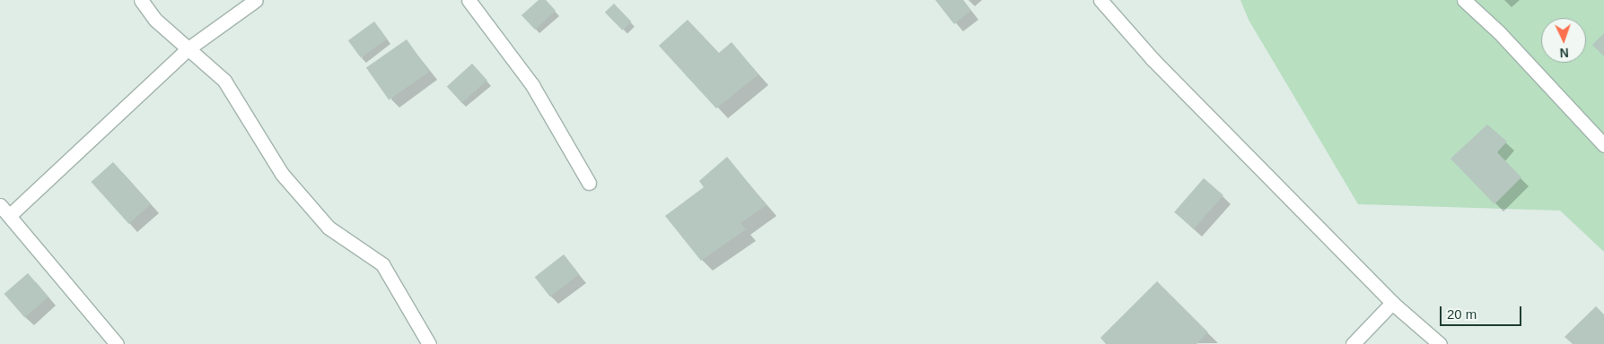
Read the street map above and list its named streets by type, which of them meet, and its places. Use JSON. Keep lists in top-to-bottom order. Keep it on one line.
{"scale_bar":"20 m","north":"bottom"}
